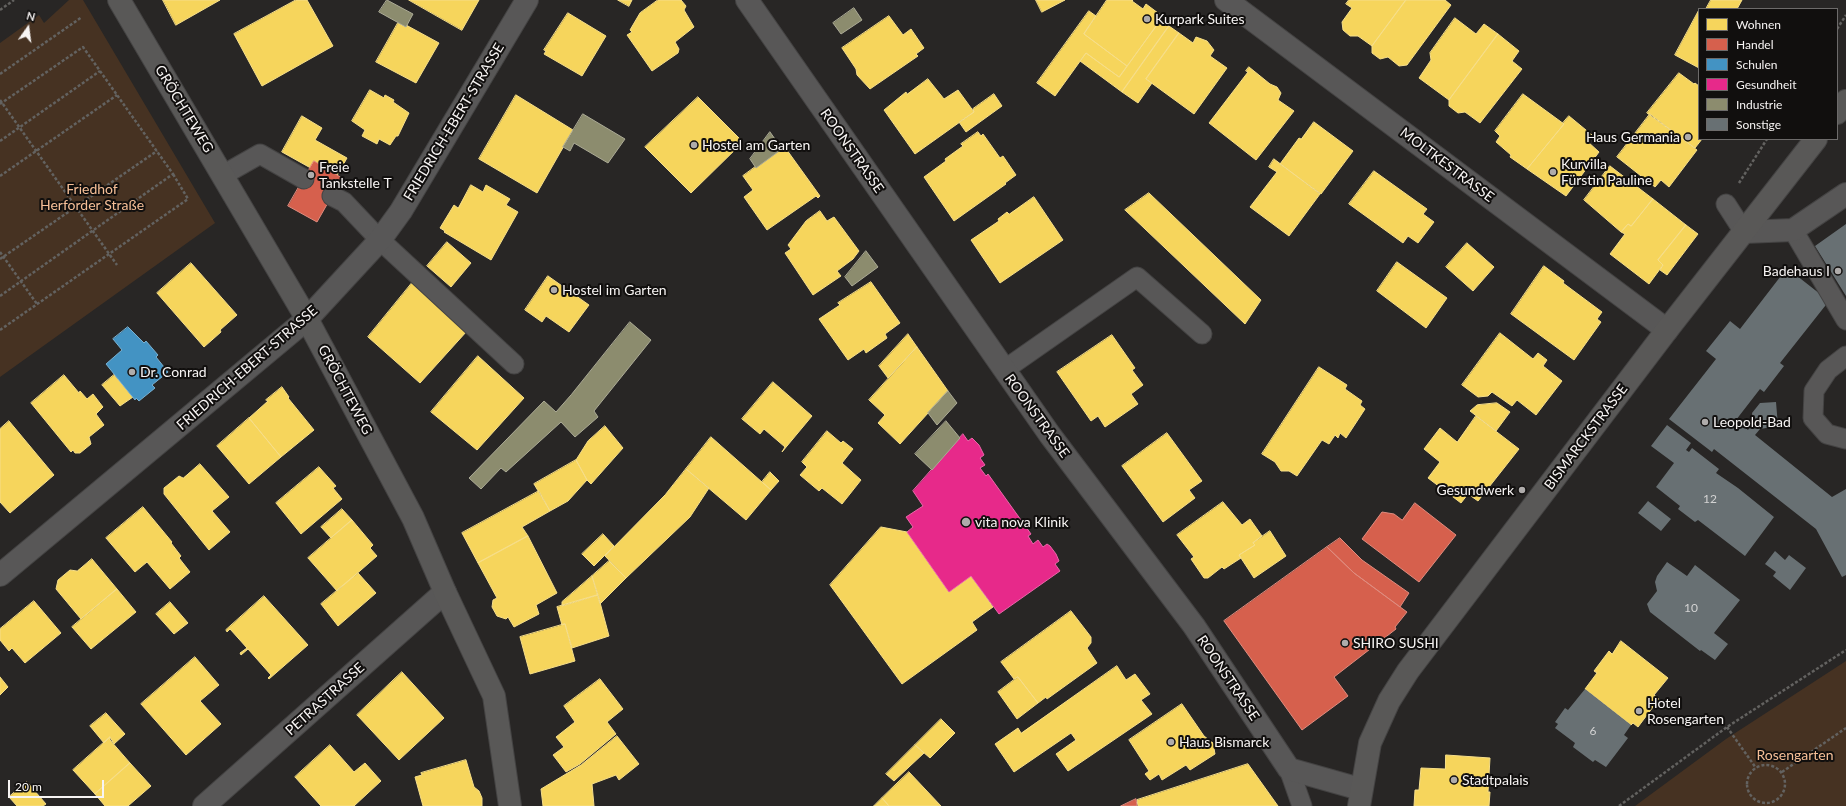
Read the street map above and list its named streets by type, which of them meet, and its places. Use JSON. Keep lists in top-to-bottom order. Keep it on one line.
{"streets":{"street":["GRÖCHTEWEG","FRIEDRICH-EBERT-STRASSE","ROONSTRASSE","MOLTKESTRASSE","BISMARCKSTRASSE","PETRASTRASSE"]},"crossings":[["GRÖCHTEWEG","FRIEDRICH-EBERT-STRASSE"],["GRÖCHTEWEG","PETRASTRASSE"],["MOLTKESTRASSE","BISMARCKSTRASSE"]],"parks":["Friedhof Herforder Straße","Rosengarten"],"places":["Kurpark Suites","Haus Germania","Hostel am Garten","Kurvilla Fürstin Pauline","Freie Tankstelle T","Badehaus I","Hostel im Garten","Dr. Conrad","Leopold-Bad","Gesundwerk","vita nova Klinik","SHIRO SUSHI","Hotel Rosengarten","Haus Bismarck","Stadtpalais"],"house_numbers":["12","10","6"],"legend":["Wohnen","Handel","Schulen","Gesundheit","Industrie","Sonstige"],"scale_bar":"20 m","north":"top"}
